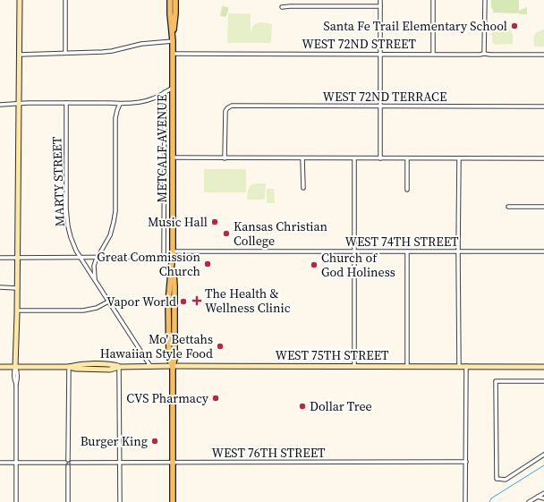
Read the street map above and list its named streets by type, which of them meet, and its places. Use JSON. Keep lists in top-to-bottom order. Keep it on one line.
{"streets":{"main road":["METCALF AVENUE","WEST 75TH STREET"],"street":["WEST 72ND STREET","WEST 72ND TERRACE","MARTY STREET","WEST 74TH STREET","WEST 76TH STREET"]},"crossings":[["WEST 72ND STREET","METCALF AVENUE"],["METCALF AVENUE","WEST 74TH STREET"],["METCALF AVENUE","WEST 75TH STREET"],["METCALF AVENUE","WEST 76TH STREET"],["MARTY STREET","WEST 74TH STREET"],["MARTY STREET","WEST 75TH STREET"]],"places":{"other":["Santa Fe Trail Elementary School","Music Hall","Kansas Christian College","Great Commission Church","Church of God Holiness","Vapor World","Mo' Bettahs Hawaiian Style Food","CVS Pharmacy","Dollar Tree","Burger King"],"health":["The Health & Wellness Clinic"]}}
